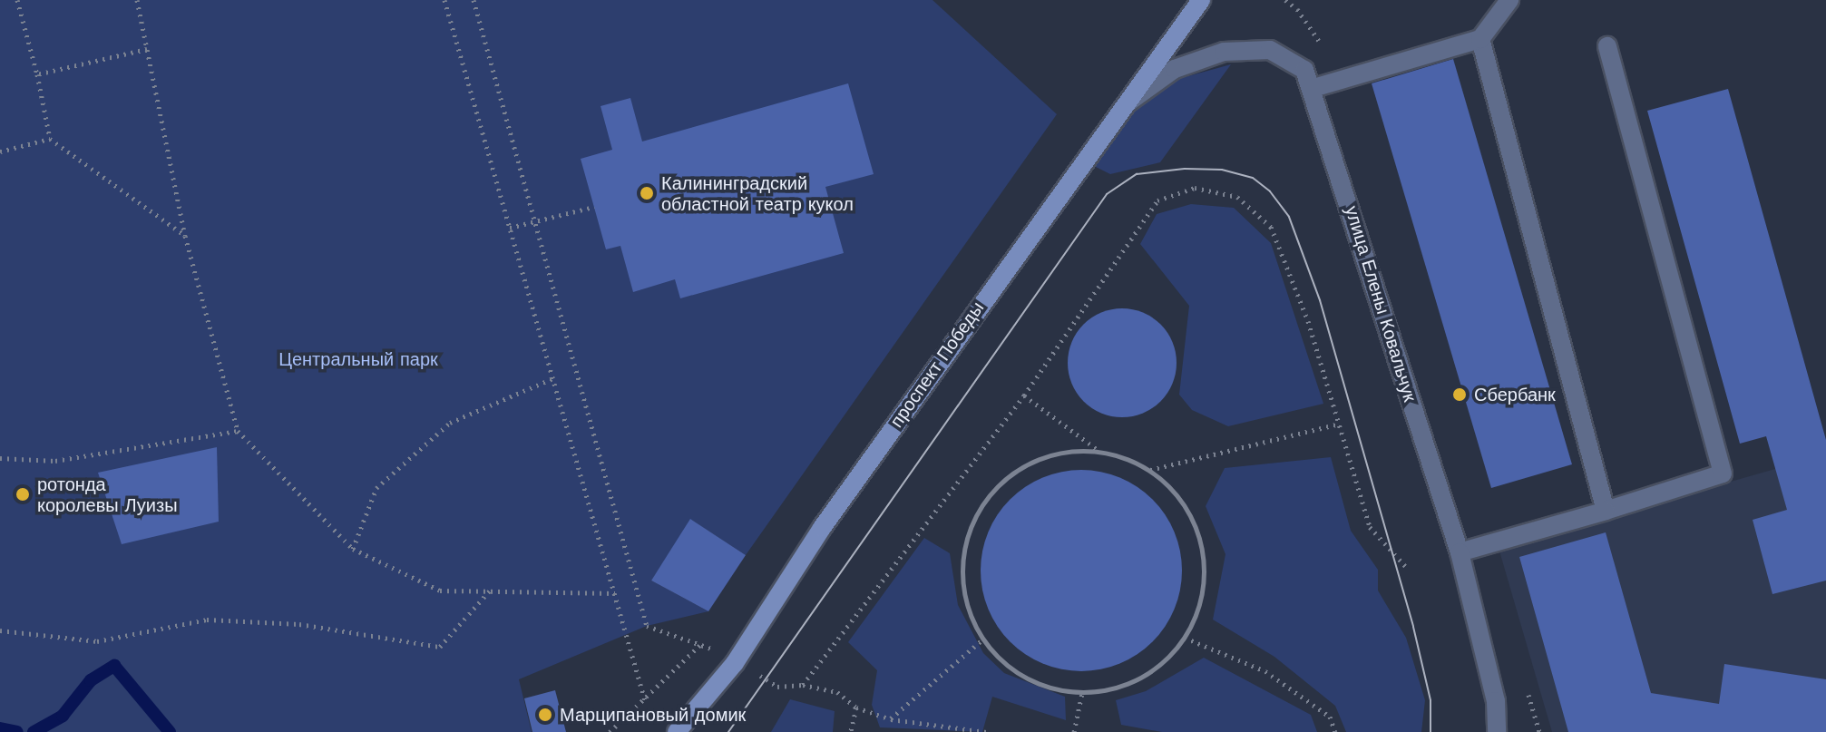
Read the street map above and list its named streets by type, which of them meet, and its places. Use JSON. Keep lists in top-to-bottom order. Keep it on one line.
{"streets":{"main road":["проспект Победы"],"street":["улица Елены Ковальчук"]},"crossings":[["улица Елены Ковальчук","проспект Победы"]],"parks":["Центральный парк"],"places":["Калининградский областной театр кукол","Сбербанк","ротонда королевы Луизы","Марципановый домик"]}
